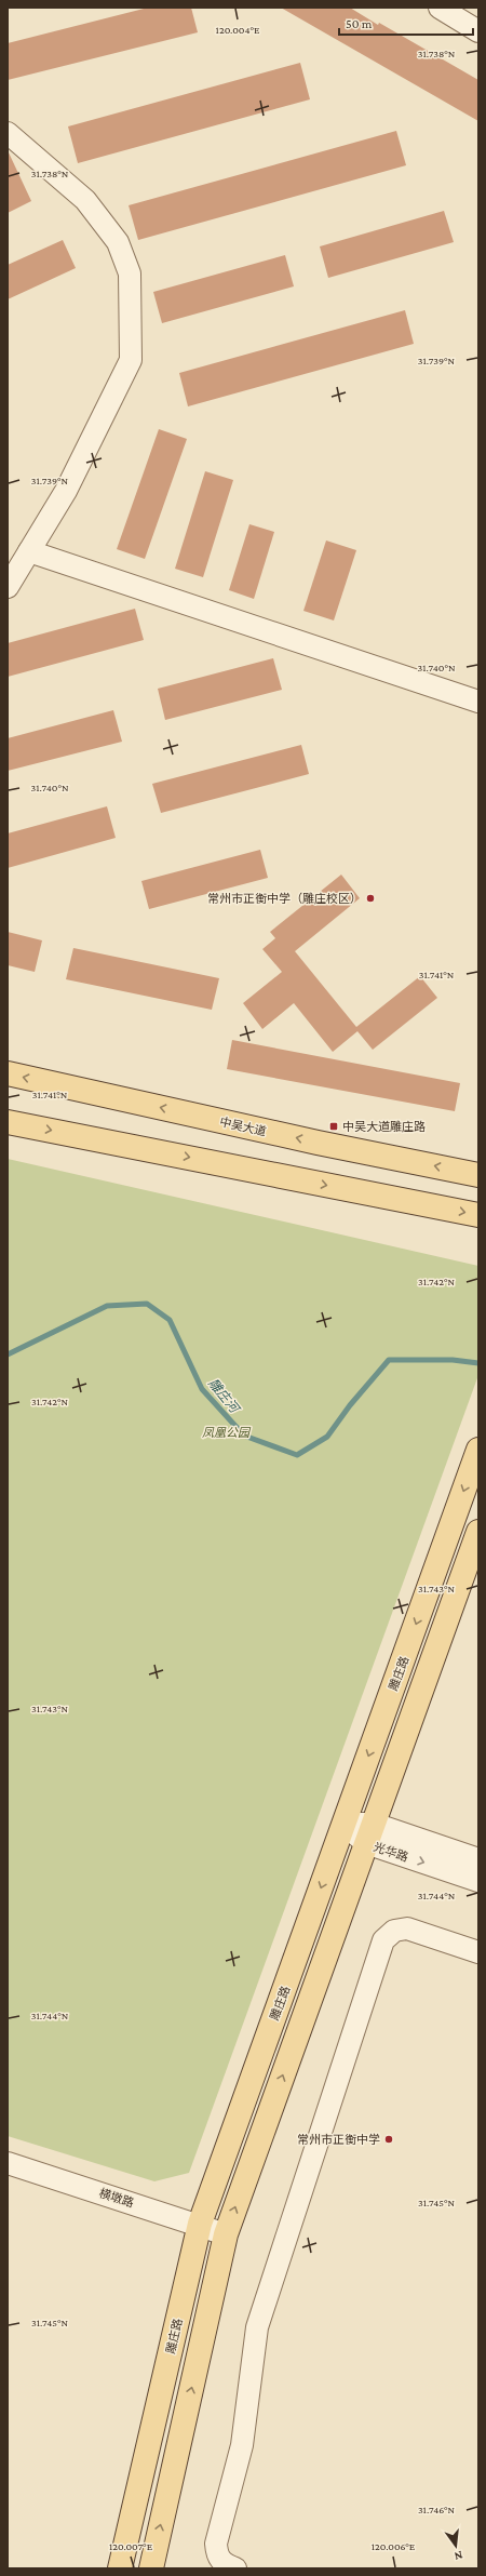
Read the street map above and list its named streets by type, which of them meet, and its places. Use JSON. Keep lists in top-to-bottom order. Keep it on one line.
{"streets":{"main road":["中吴大道","雕庄路"],"street":["光华路","横墩路"]},"crossings":[["雕庄路","光华路"],["雕庄路","横墩路"]],"water":["雕庄河"],"parks":["凤凰公园"],"places":{"other":["常州市正衡中学（雕庄校区）","常州市正衡中学"],"transit":["中吴大道雕庄路"]},"scale_bar":"50 m","north":"bottom","coordinates":["120.004°E","31.738°N","31.739°N","31.740°N","31.741°N","31.742°N","31.743°N","31.744°N","31.745°N","31.746°N","120.007°E","120.006°E"]}
